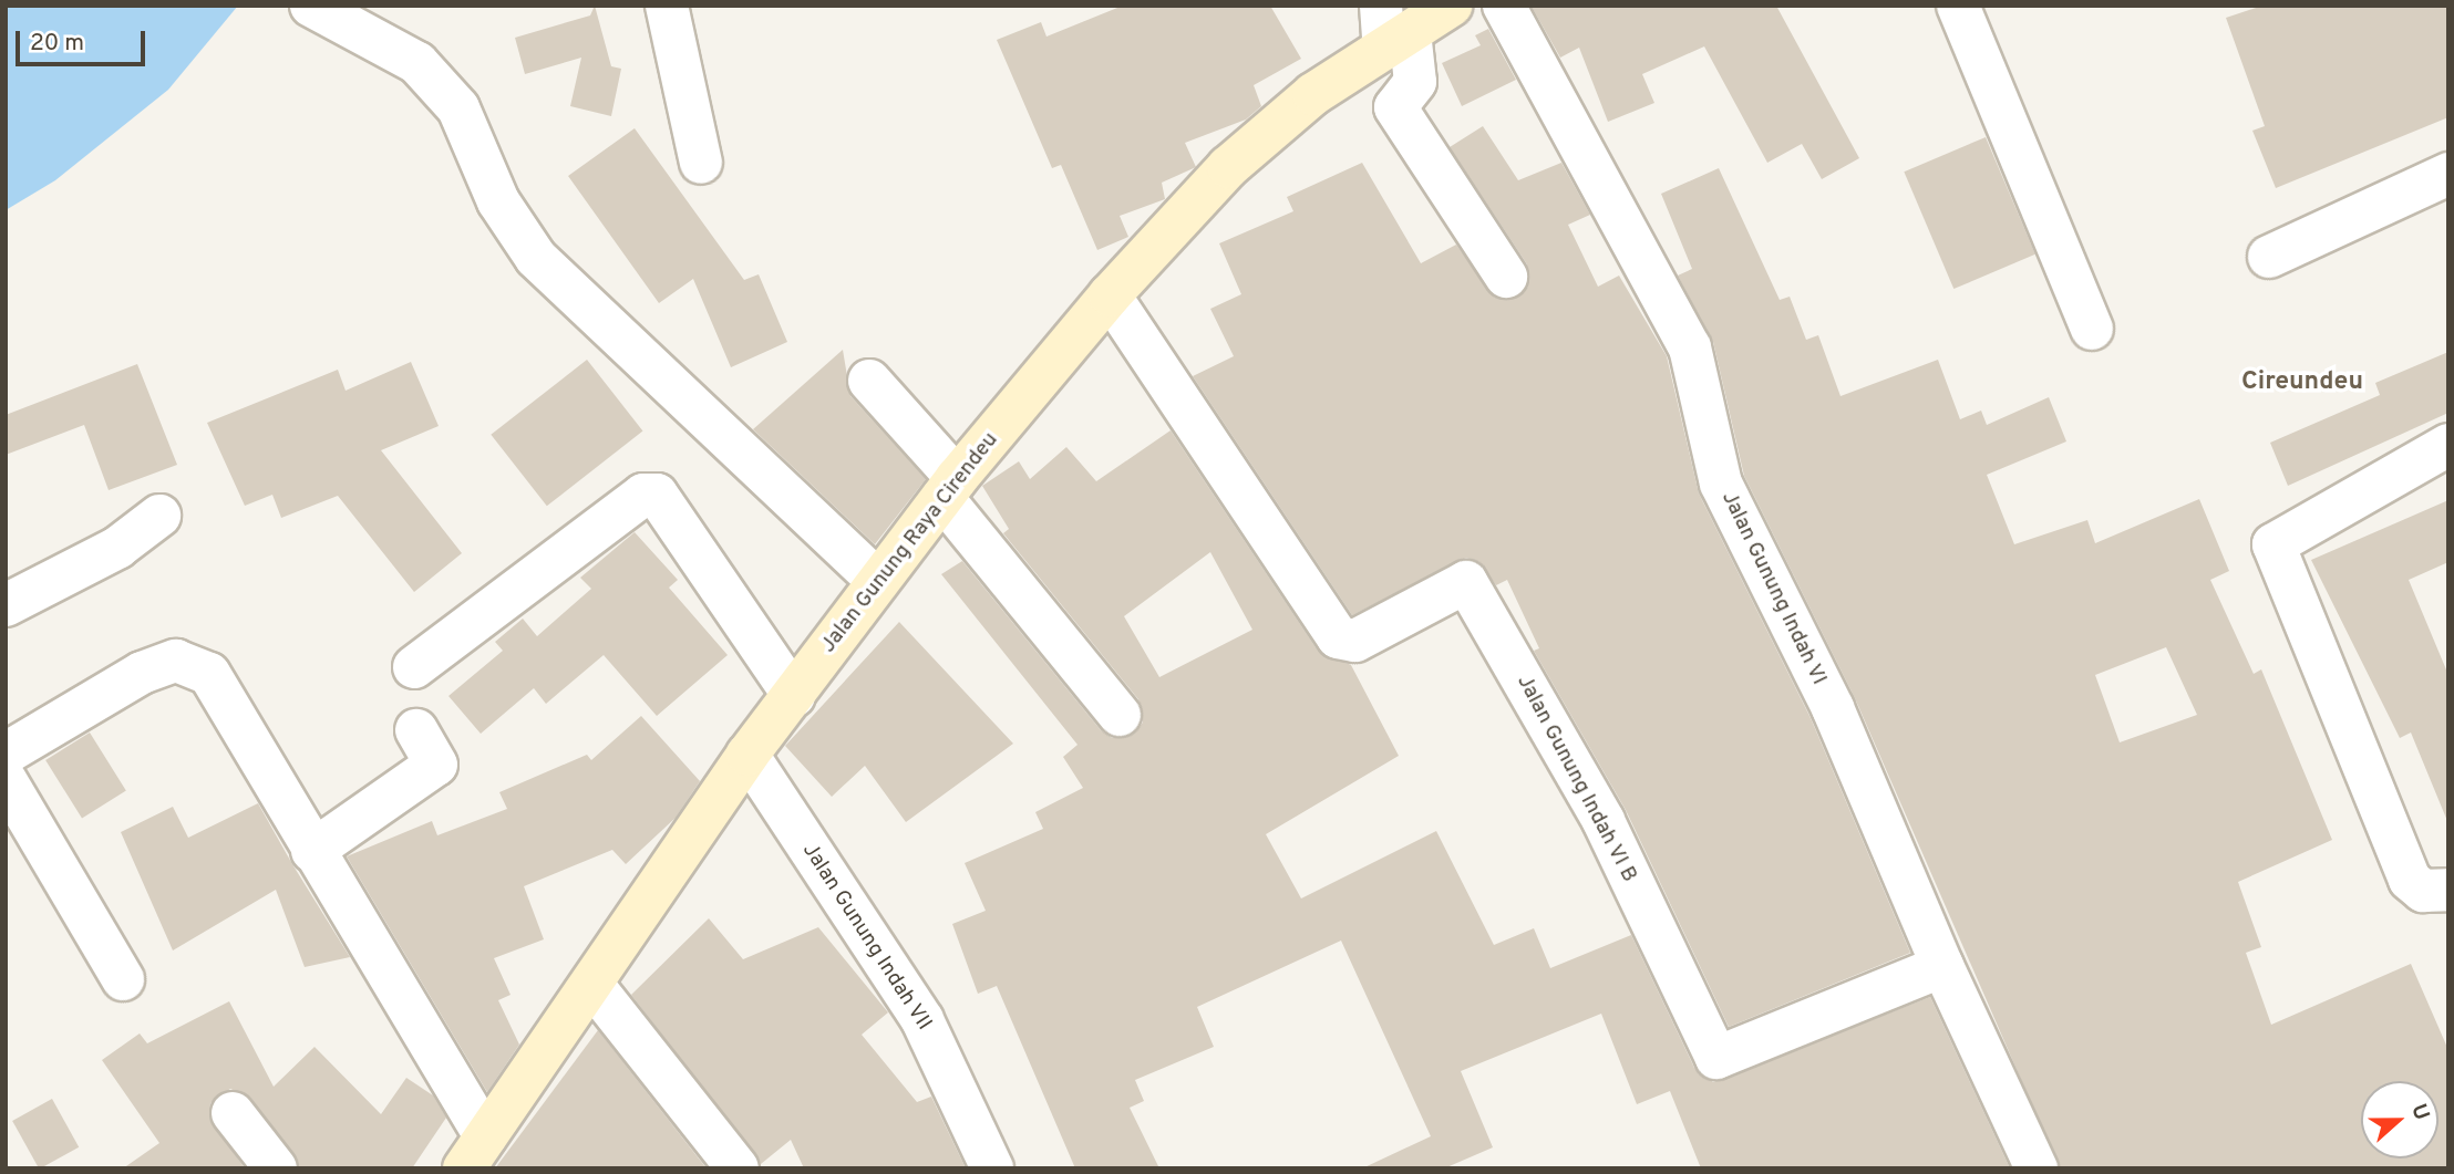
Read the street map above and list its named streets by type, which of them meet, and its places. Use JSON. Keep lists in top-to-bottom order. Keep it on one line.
{"streets":{"street":["Jalan Gunung Raya Cirendeu","Jalan Gunung Indah VI","Jalan Gunung Indah VI B","Jalan Gunung Indah VII"]},"crossings":[["Jalan Gunung Raya Cirendeu","Jalan Gunung Indah VI B"],["Jalan Gunung Raya Cirendeu","Jalan Gunung Indah VII"],["Jalan Gunung Indah VI","Jalan Gunung Indah VI B"]],"districts":["Cireundeu"],"scale_bar":"20 m","north":"right"}
